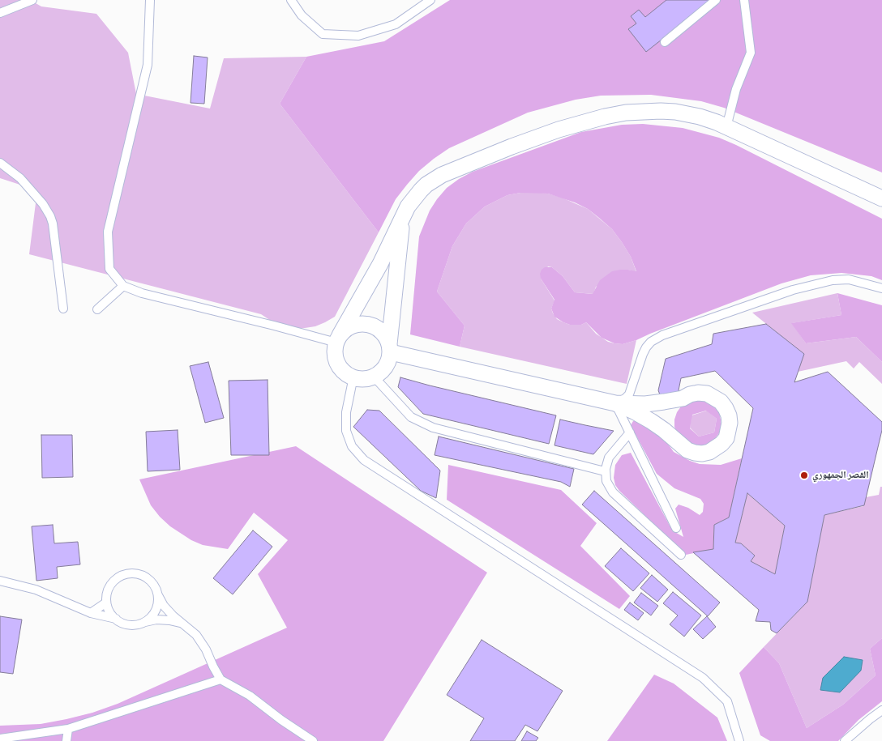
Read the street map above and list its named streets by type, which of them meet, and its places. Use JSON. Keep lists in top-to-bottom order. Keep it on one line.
{"places":["القصر الجمهوري"]}
